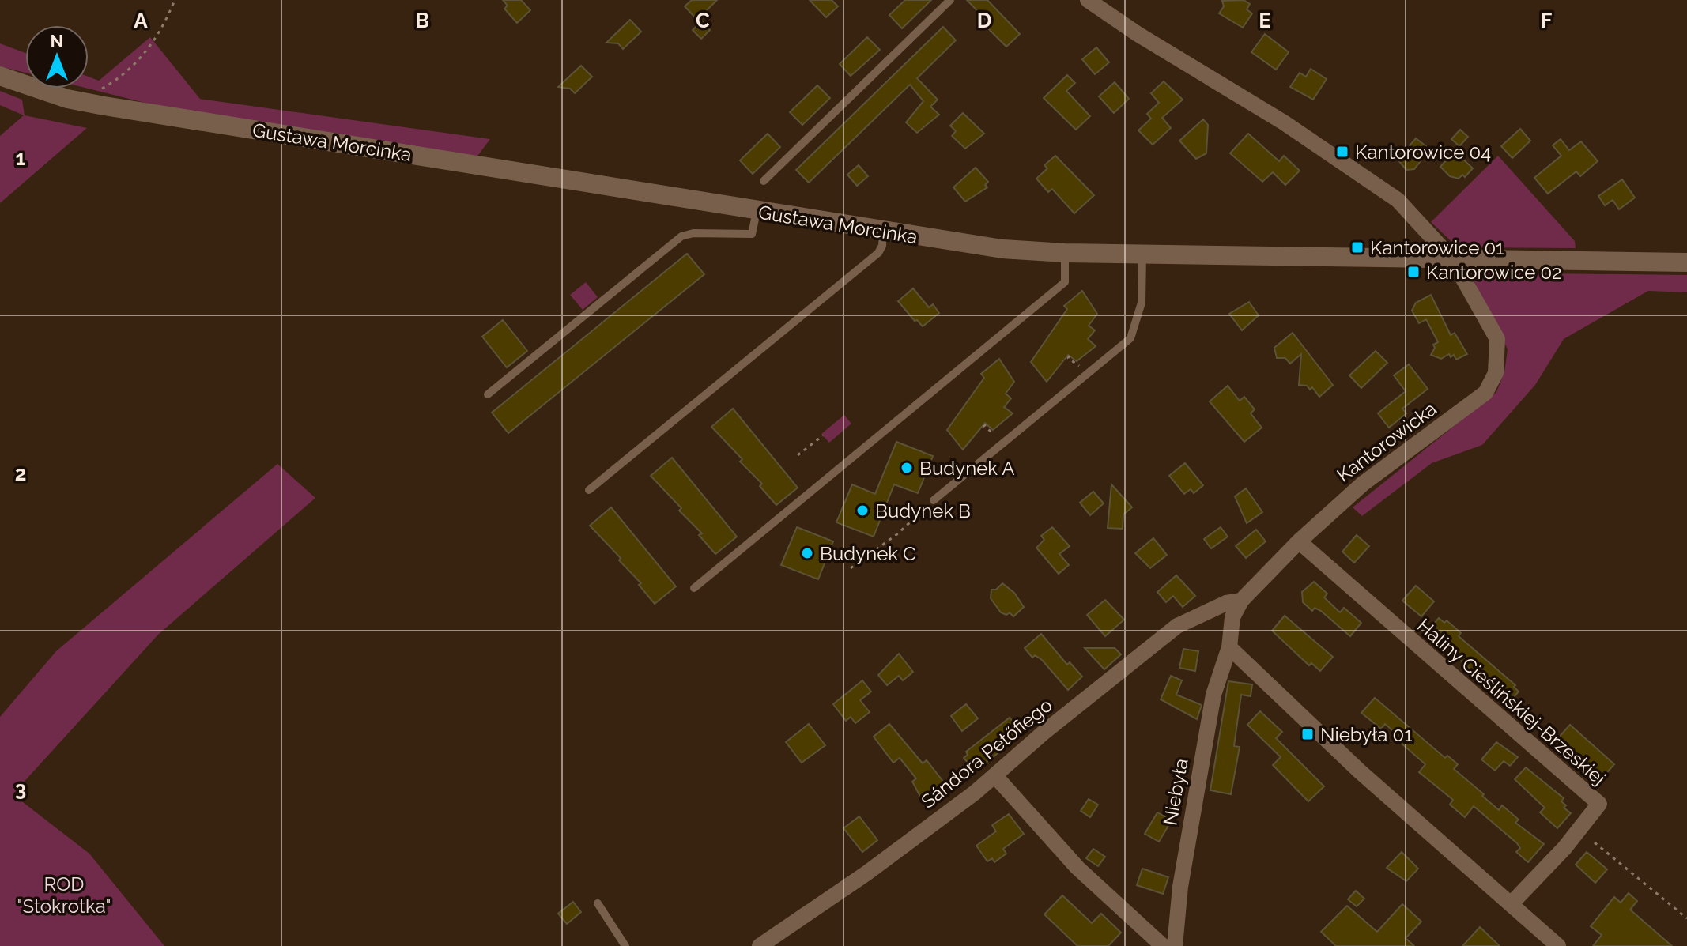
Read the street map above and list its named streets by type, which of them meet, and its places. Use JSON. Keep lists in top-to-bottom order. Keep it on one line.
{"streets":{"street":["Gustawa Morcinka","Kantorowicka","Haliny Cieślińskiej-Brzeskiej","Sándora Petőfiego","Niebyła"]},"crossings":[["Gustawa Morcinka","Kantorowicka"],["Kantorowicka","Haliny Cieślińskiej-Brzeskiej"],["Kantorowicka","Sándora Petőfiego"],["Kantorowicka","Niebyła"]],"parks":["ROD \"Stokrotka\""],"places":{"transit":["Kantorowice 04","Kantorowice 01","Kantorowice 02","Niebyła 01"],"other":["Budynek A","Budynek B","Budynek C"]},"north":"top","grid":{"columns":["A","B","C","D","E","F"],"rows":["1","2","3"]}}
